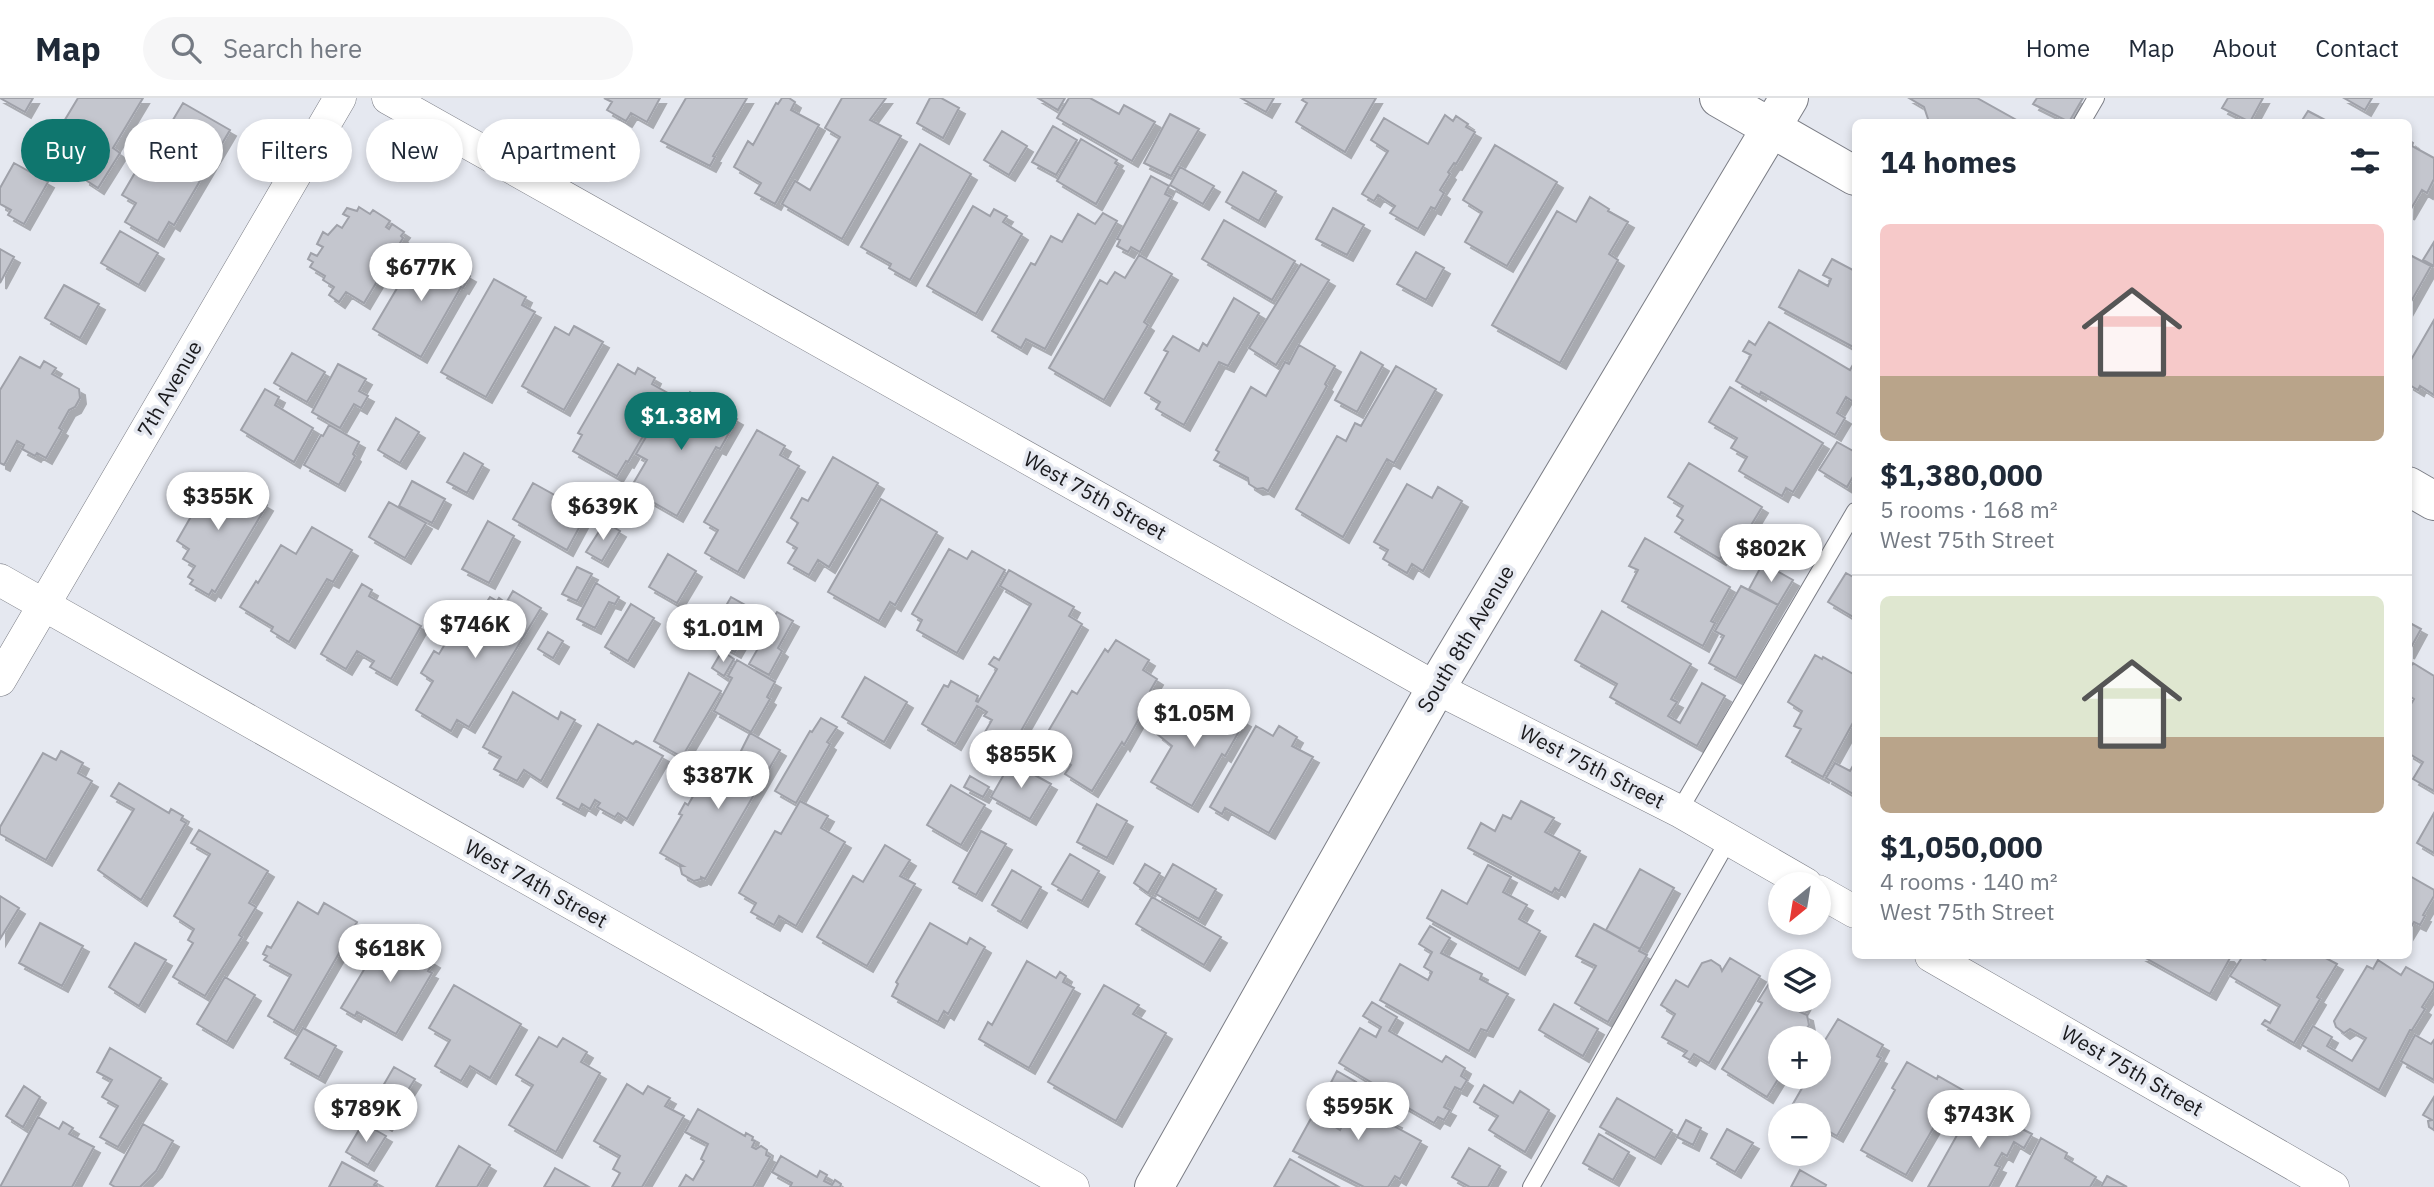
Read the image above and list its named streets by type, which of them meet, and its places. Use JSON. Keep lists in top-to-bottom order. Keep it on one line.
{"streets":{"street":["7th Avenue","West 75th Street","South 8th Avenue","West 74th Street"]},"crossings":[["7th Avenue","West 74th Street"],["West 75th Street","South 8th Avenue"]],"north":"bottom left","page":{"header":"Map","search":"Search here","nav":["Home","Map","About","Contact"],"chip":["Buy","Rent","Filters","New","Apartment"],"heading":"14 homes","list":[{"name":"$1,380,000","note":"5 rooms · 168 m² · West 75th Street"},{"name":"$1,050,000","note":"4 rooms · 140 m² · West 75th Street"}],"price":["$677K","$1.38M","$355K","$639K","$802K","$746K","$1.01M","$1.05M","$855K","$387K","$618K","$595K","$789K","$743K"],"map_buttons":["+","−"]}}
